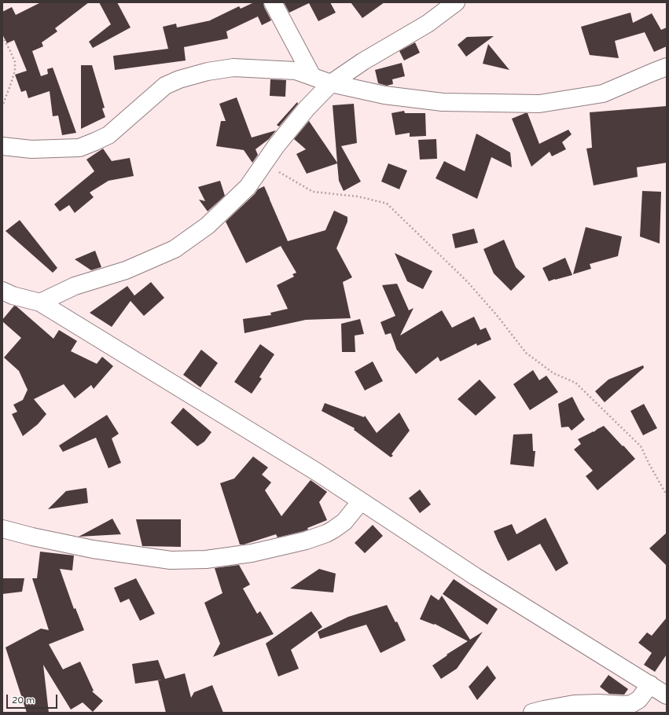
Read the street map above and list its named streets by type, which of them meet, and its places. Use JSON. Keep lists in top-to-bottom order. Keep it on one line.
{"scale_bar":"20 m"}
